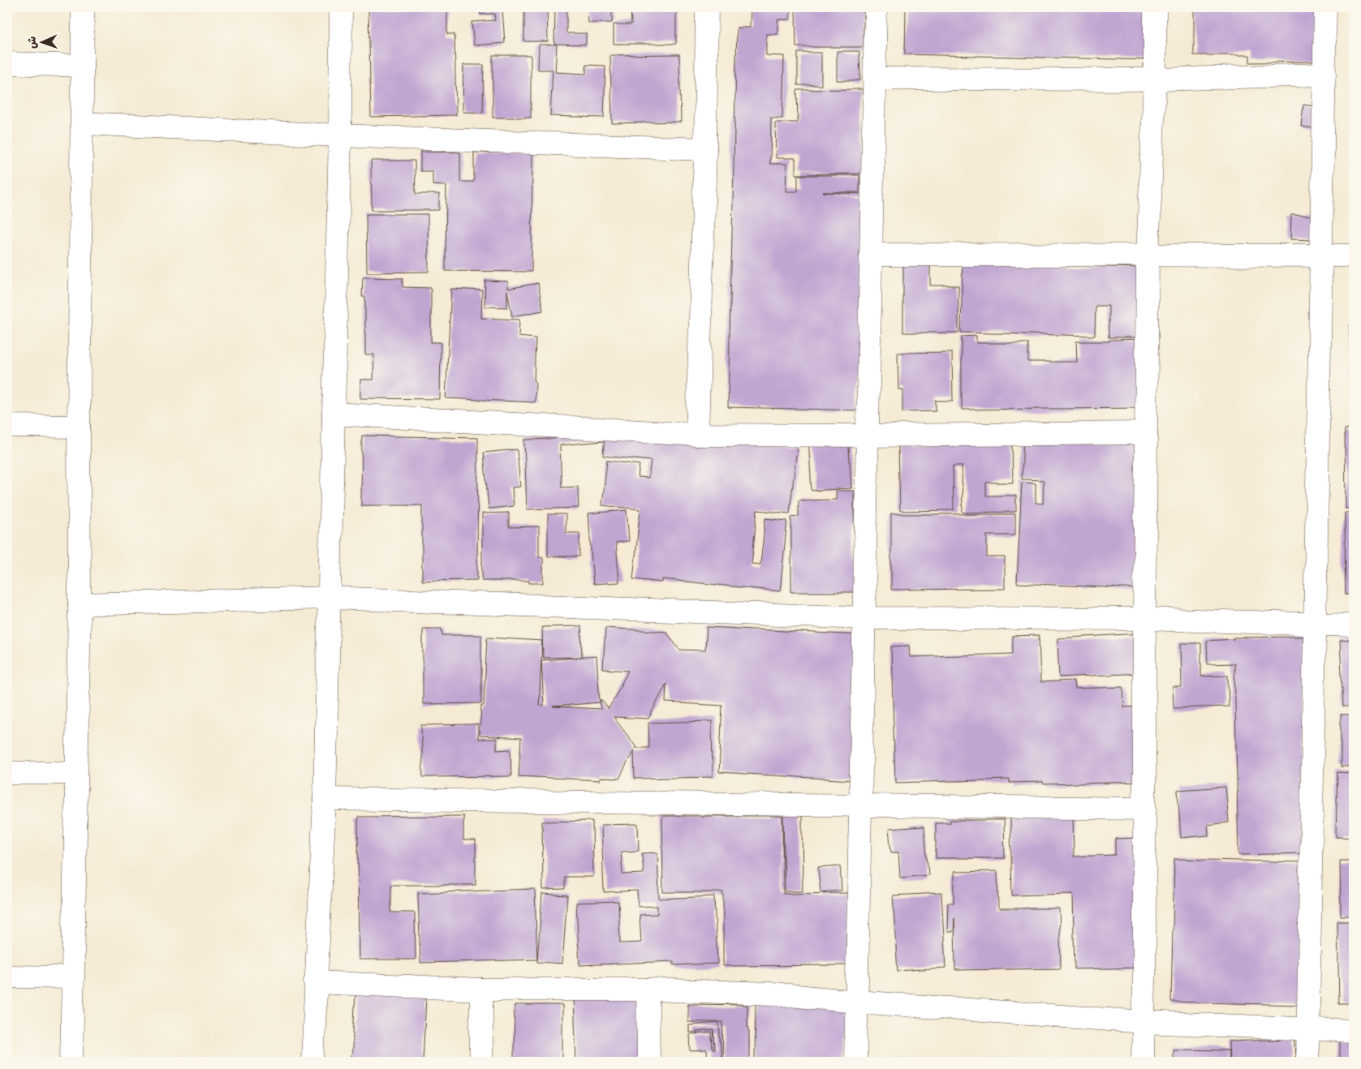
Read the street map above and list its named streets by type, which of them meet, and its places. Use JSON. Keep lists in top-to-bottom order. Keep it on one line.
{"north":"left"}
